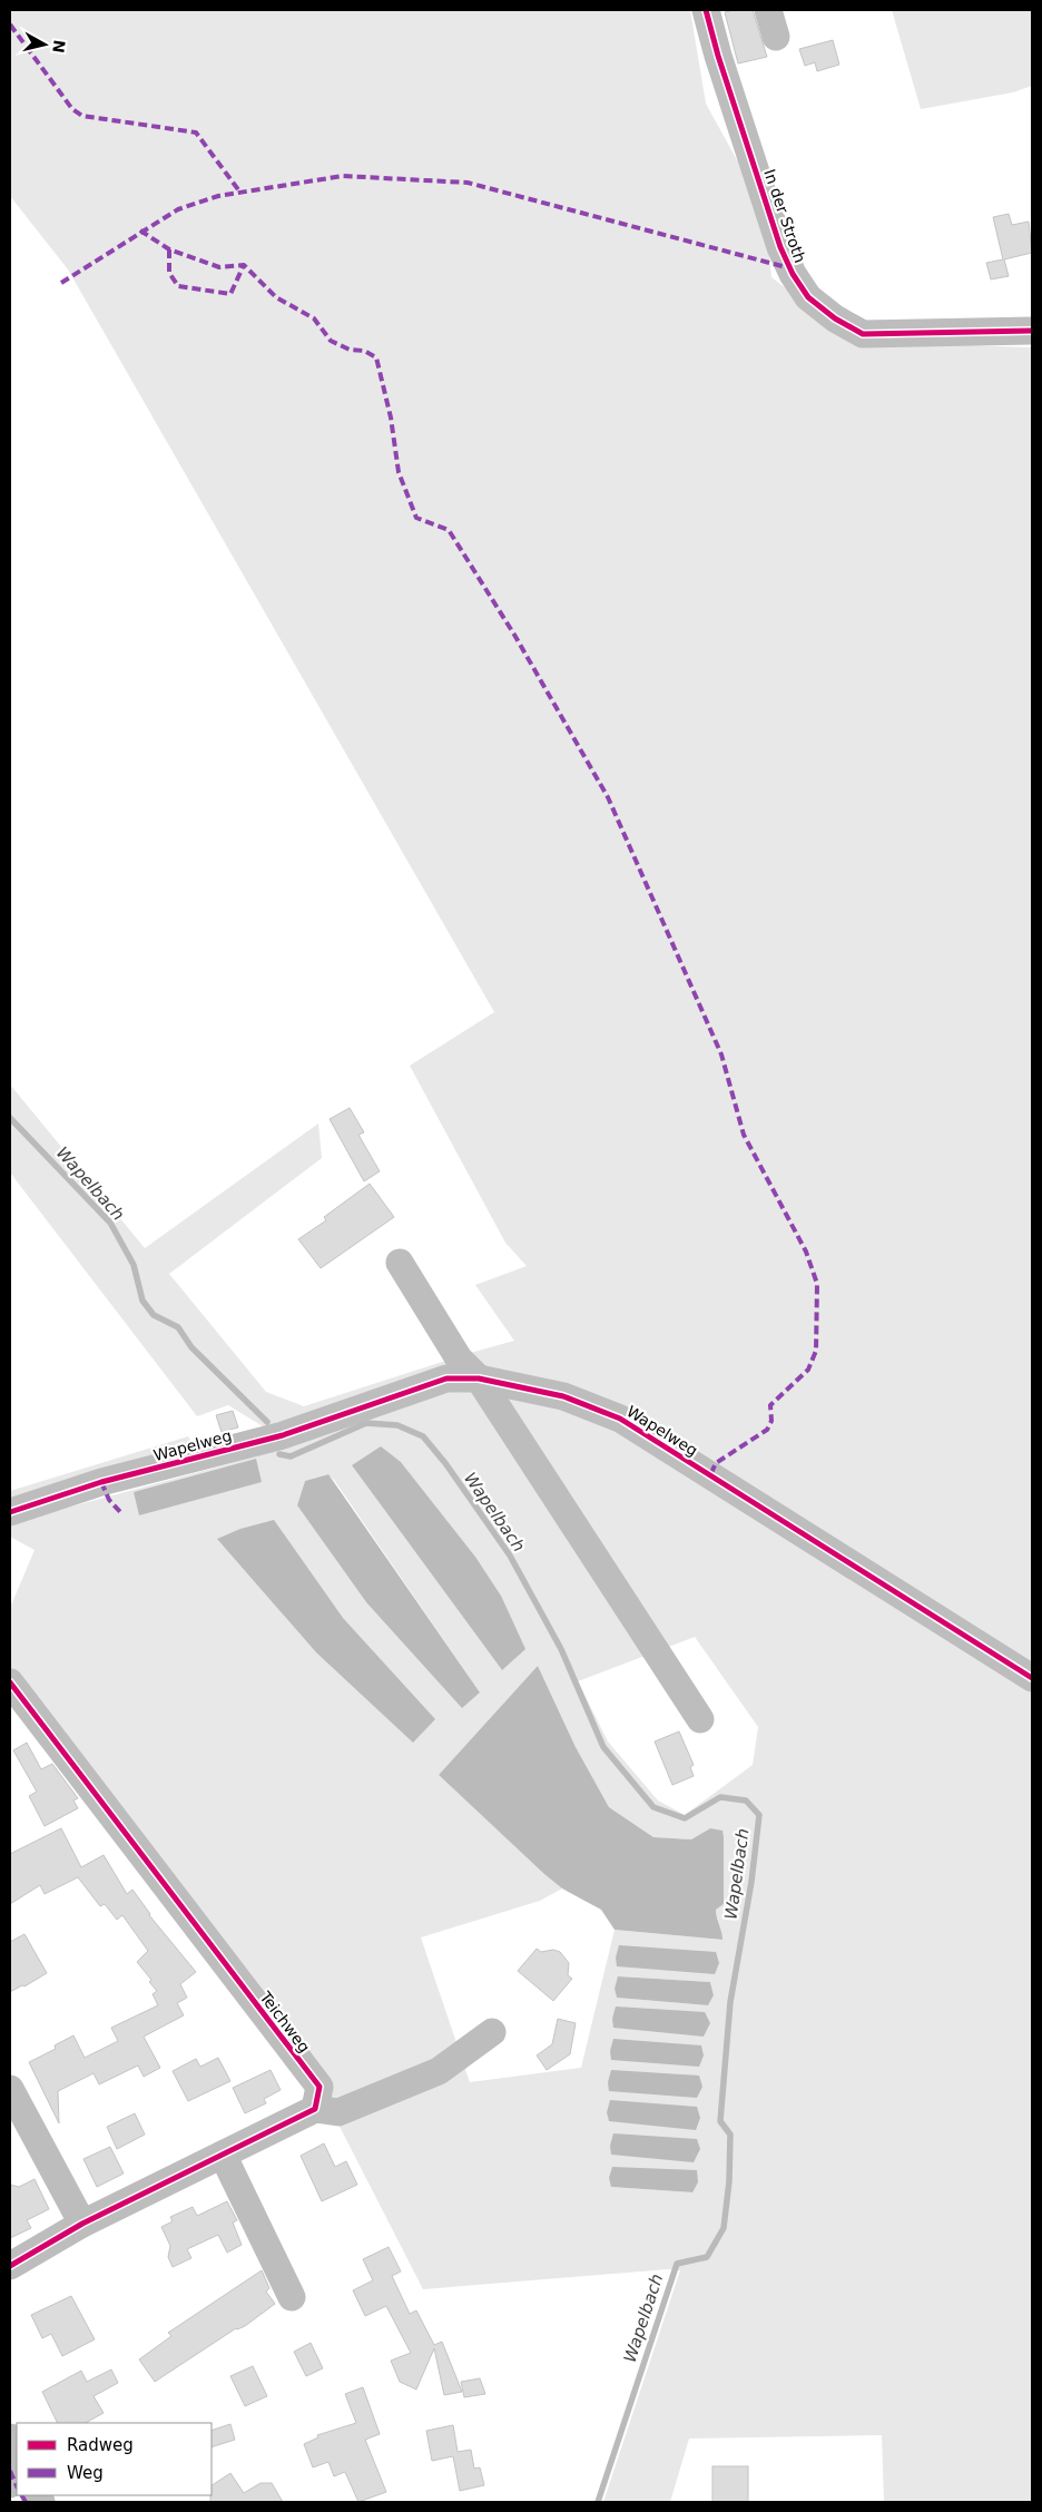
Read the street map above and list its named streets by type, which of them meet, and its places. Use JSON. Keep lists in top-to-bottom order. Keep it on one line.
{"streets":{"street":["In der Stroth","Wapelweg","Teichweg"]},"water":["Wapelbach"],"legend":["Radweg","Weg"],"north":"right"}
